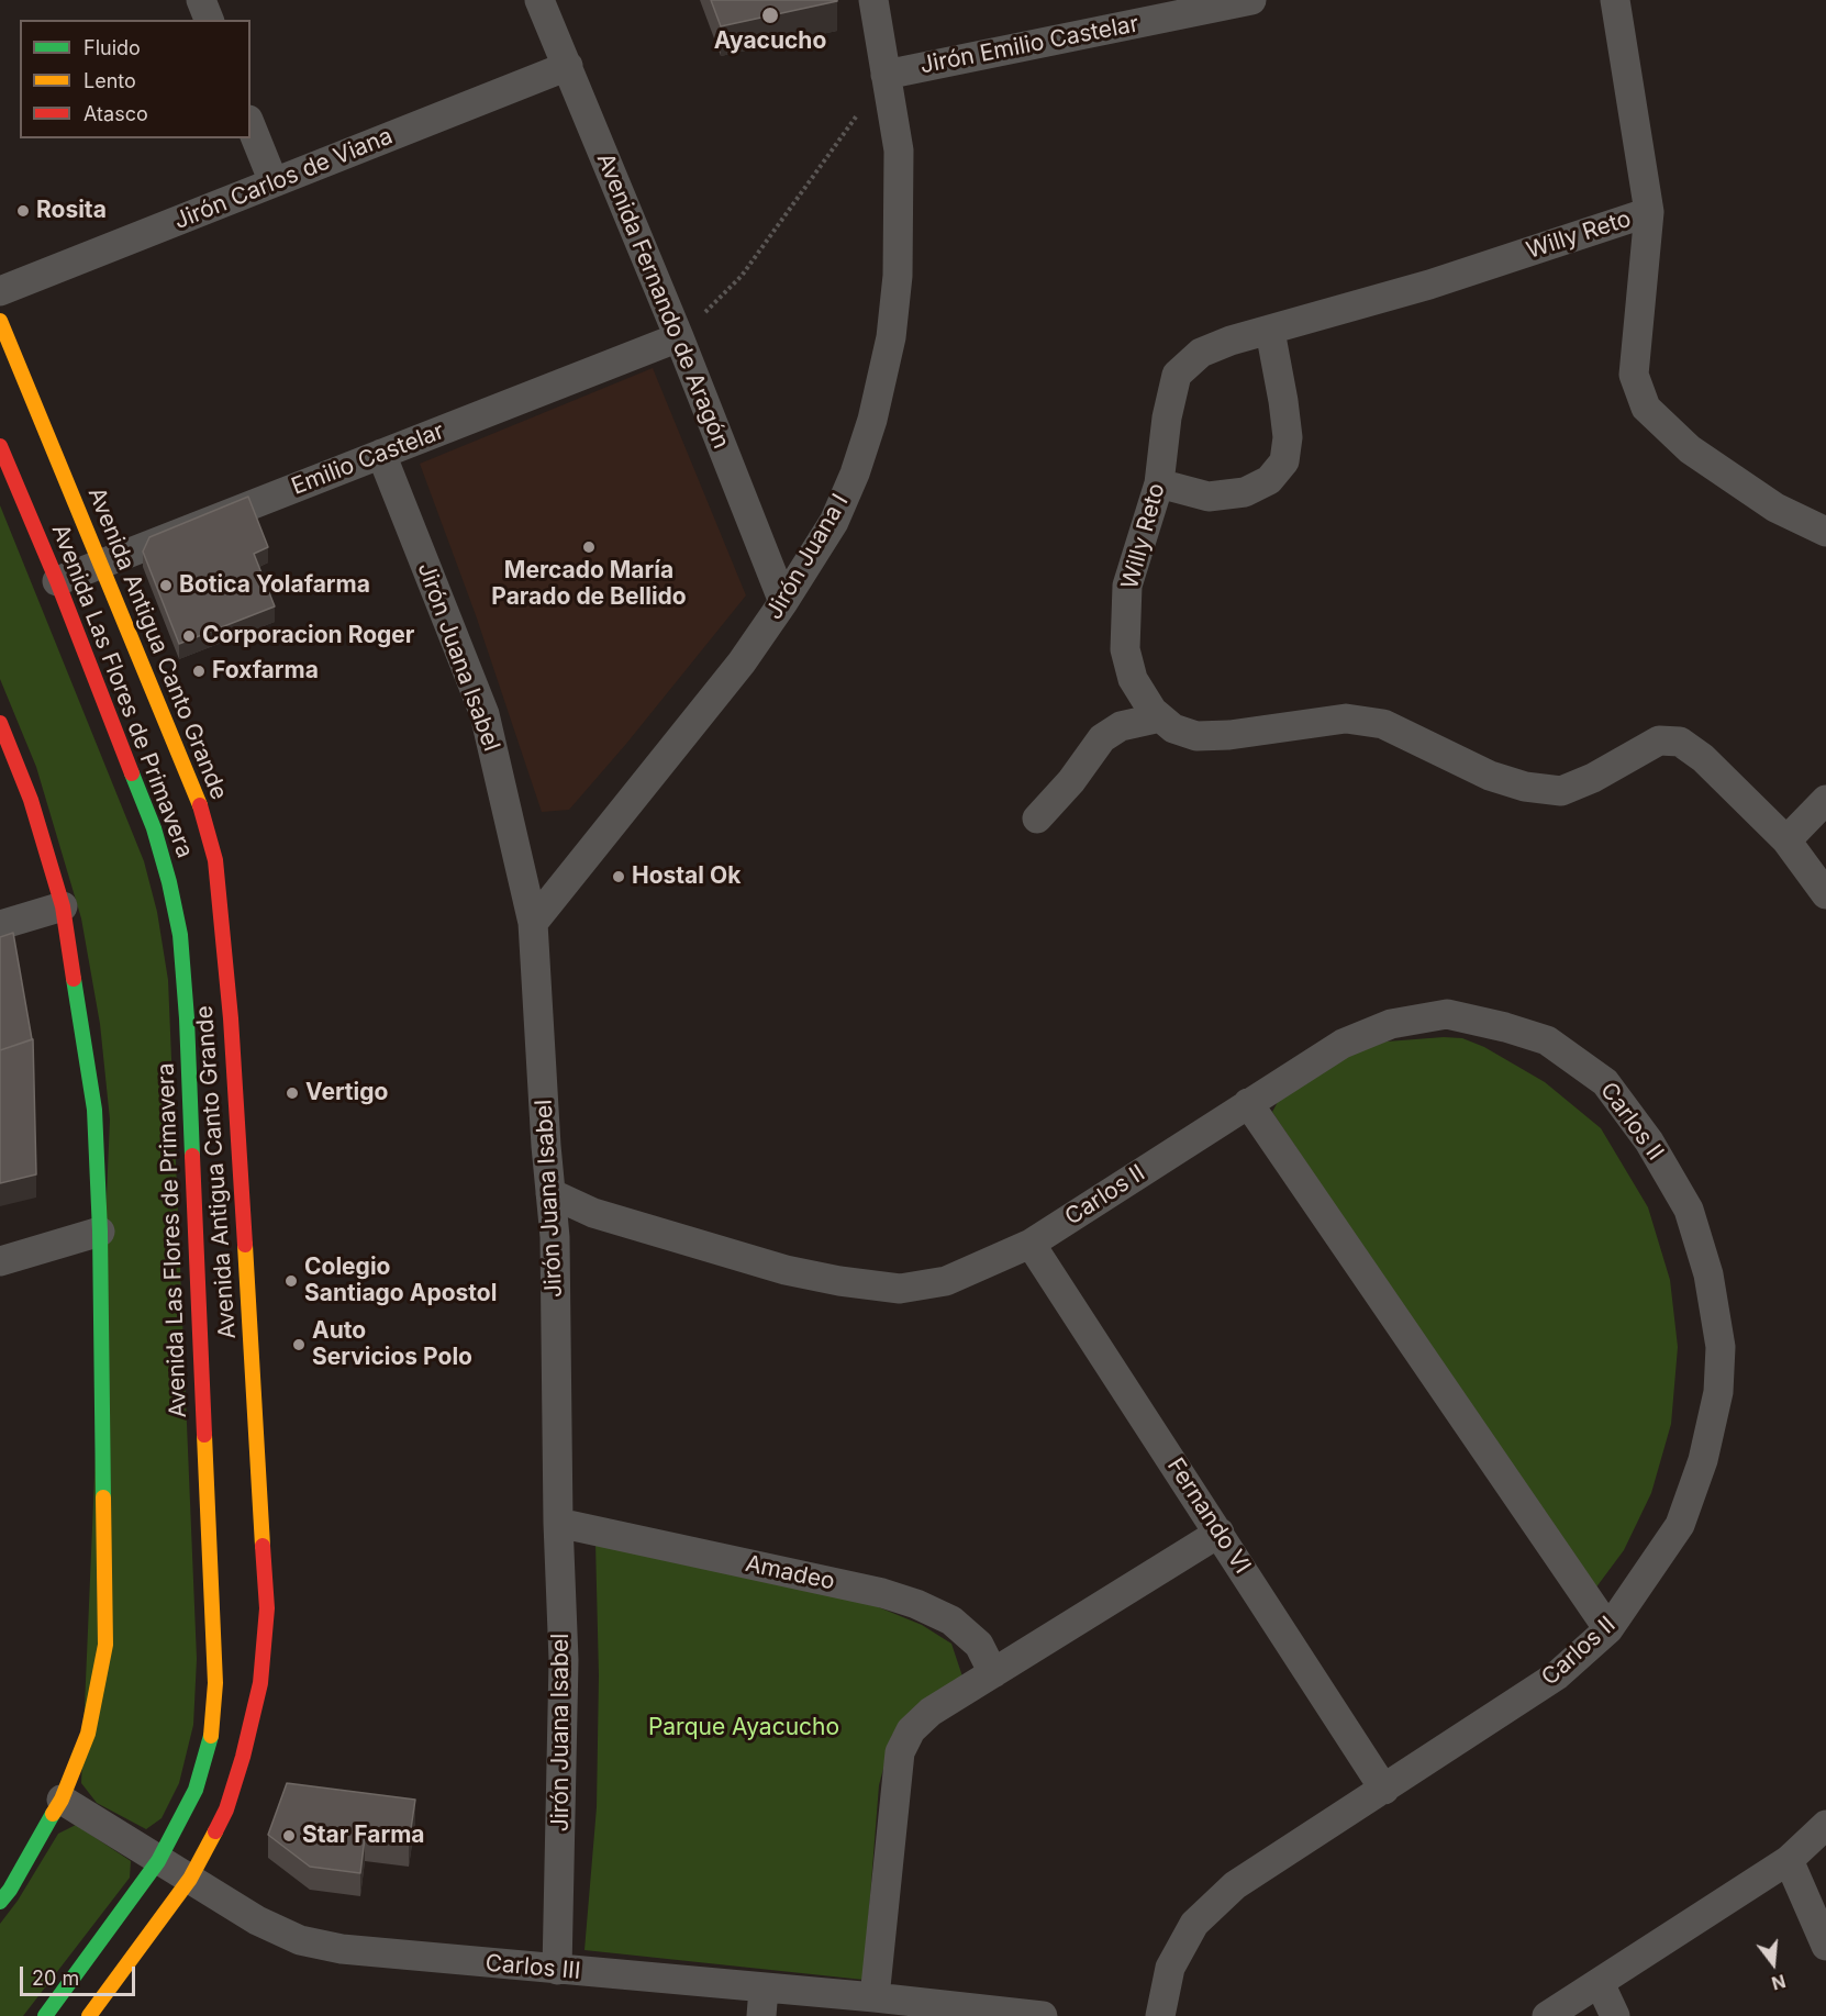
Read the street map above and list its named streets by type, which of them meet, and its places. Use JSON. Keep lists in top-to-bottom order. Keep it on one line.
{"streets":{"main road":["Avenida Antigua Canto Grande","Avenida Las Flores de Primavera"],"street":["Jirón Emilio Castelar","Jirón Carlos de Viana","Willy Reto","Avenida Fernando de Aragón","Emilio Castelar","Jirón Juana I","Jirón Juana Isabel","Carlos II","Fernando VI","Amadeo","Carlos III"]},"crossings":[["Jirón Emilio Castelar","Jirón Juana I"],["Jirón Carlos de Viana","Avenida Fernando de Aragón"],["Avenida Fernando de Aragón","Emilio Castelar"],["Avenida Fernando de Aragón","Jirón Juana I"],["Emilio Castelar","Avenida Antigua Canto Grande"],["Emilio Castelar","Jirón Juana Isabel"],["Emilio Castelar","Avenida Las Flores de Primavera"],["Jirón Juana I","Jirón Juana Isabel"],["Avenida Antigua Canto Grande","Carlos III"],["Jirón Juana Isabel","Carlos II"],["Jirón Juana Isabel","Amadeo"],["Jirón Juana Isabel","Carlos III"],["Avenida Las Flores de Primavera","Carlos III"],["Carlos II","Fernando VI"]],"parks":["Parque Ayacucho"],"places":["Ayacucho","Rosita","Mercado María Parado de Bellido","Botica Yolafarma","Corporacion Roger","Foxfarma","Hostal Ok","Vertigo","Colegio Santiago Apostol","Auto Servicios Polo","Star Farma"],"legend":["Fluido","Lento","Atasco"],"scale_bar":"20 m","north":"bottom"}
